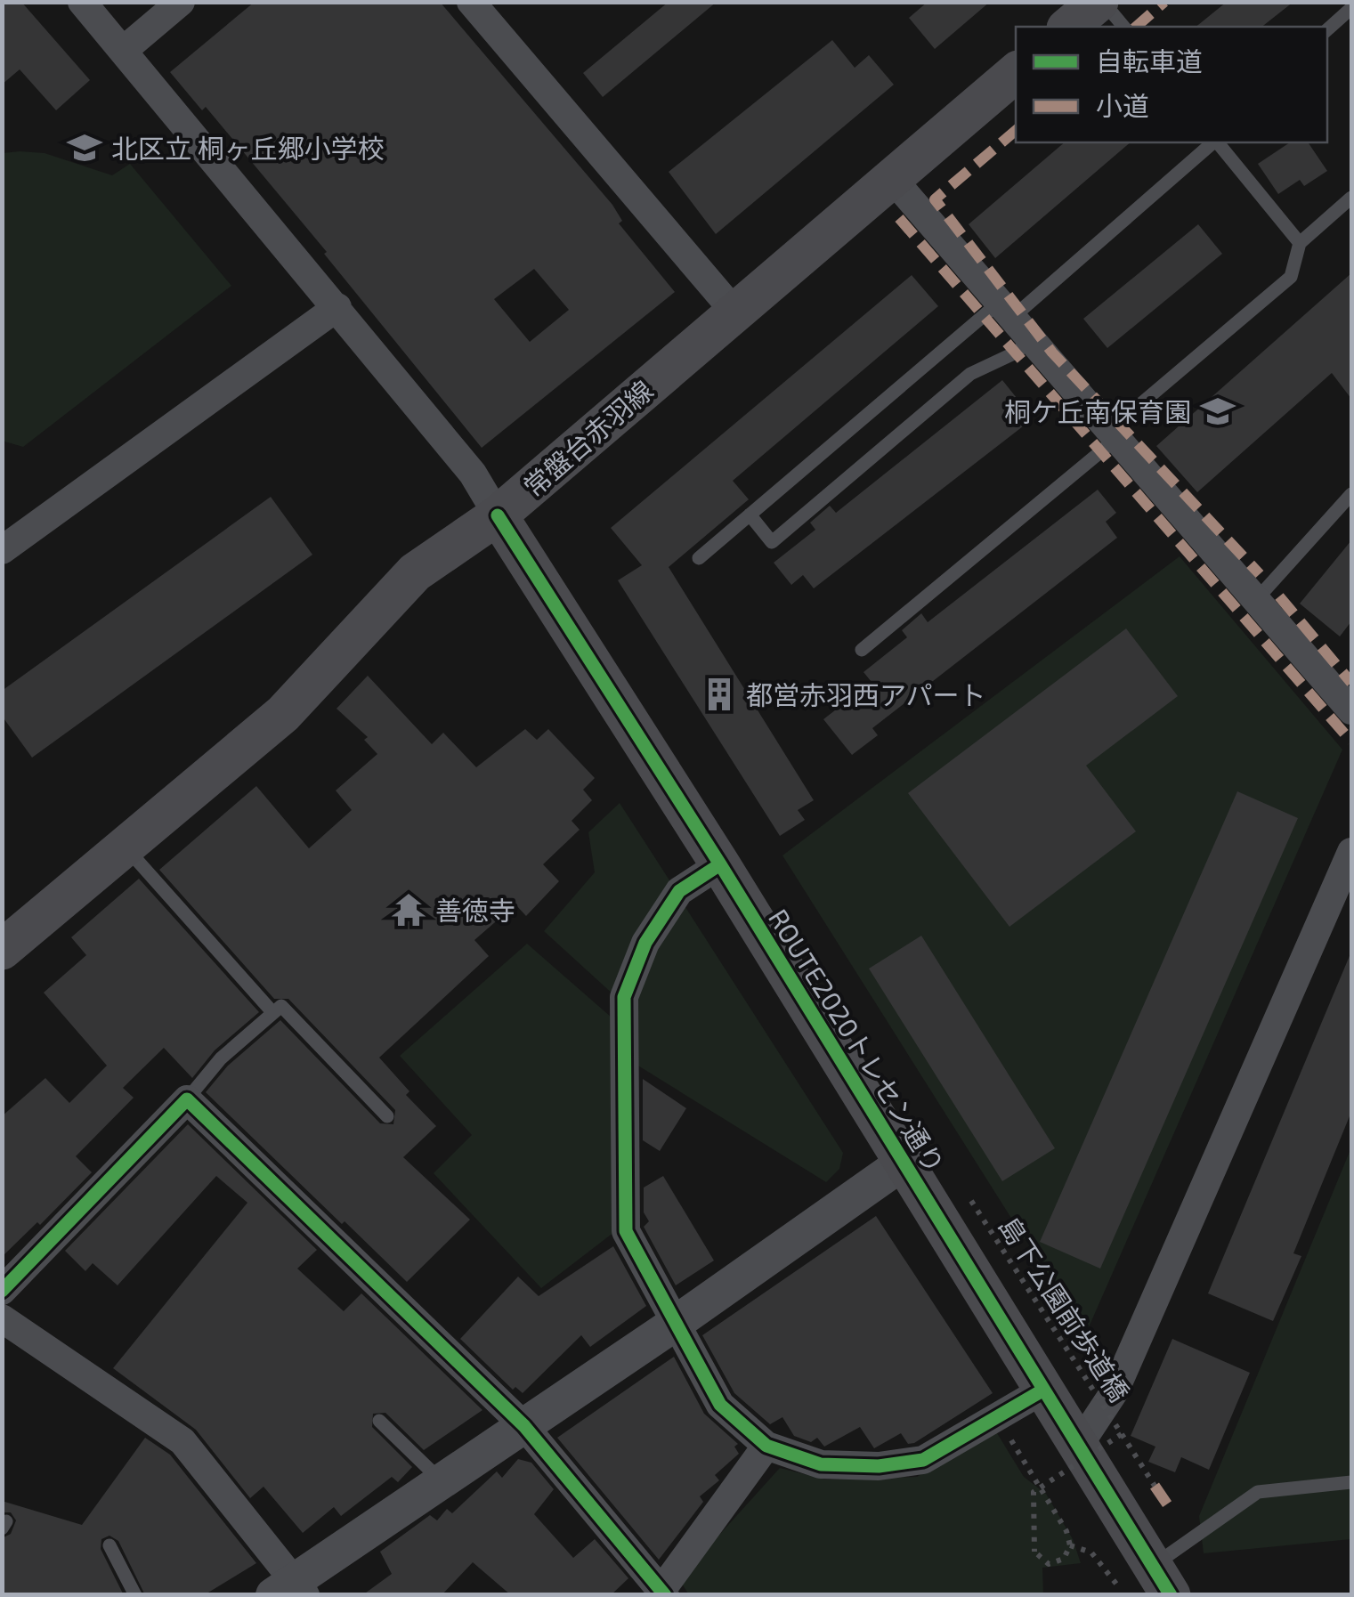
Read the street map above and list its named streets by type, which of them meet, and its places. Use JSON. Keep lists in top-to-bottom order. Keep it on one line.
{"streets":{"main road":["常盤台赤羽線","ROUTE2020トレセン通り"],"path":["島下公園前歩道橋"]},"crossings":[["常盤台赤羽線","ROUTE2020トレセン通り"]],"places":{"school or university":["北区立 桐ヶ丘郷小学校","桐ケ丘南保育園"],"building":["都営赤羽西アパート"],"temple":["善徳寺"]},"legend":["自転車道","小道"]}
